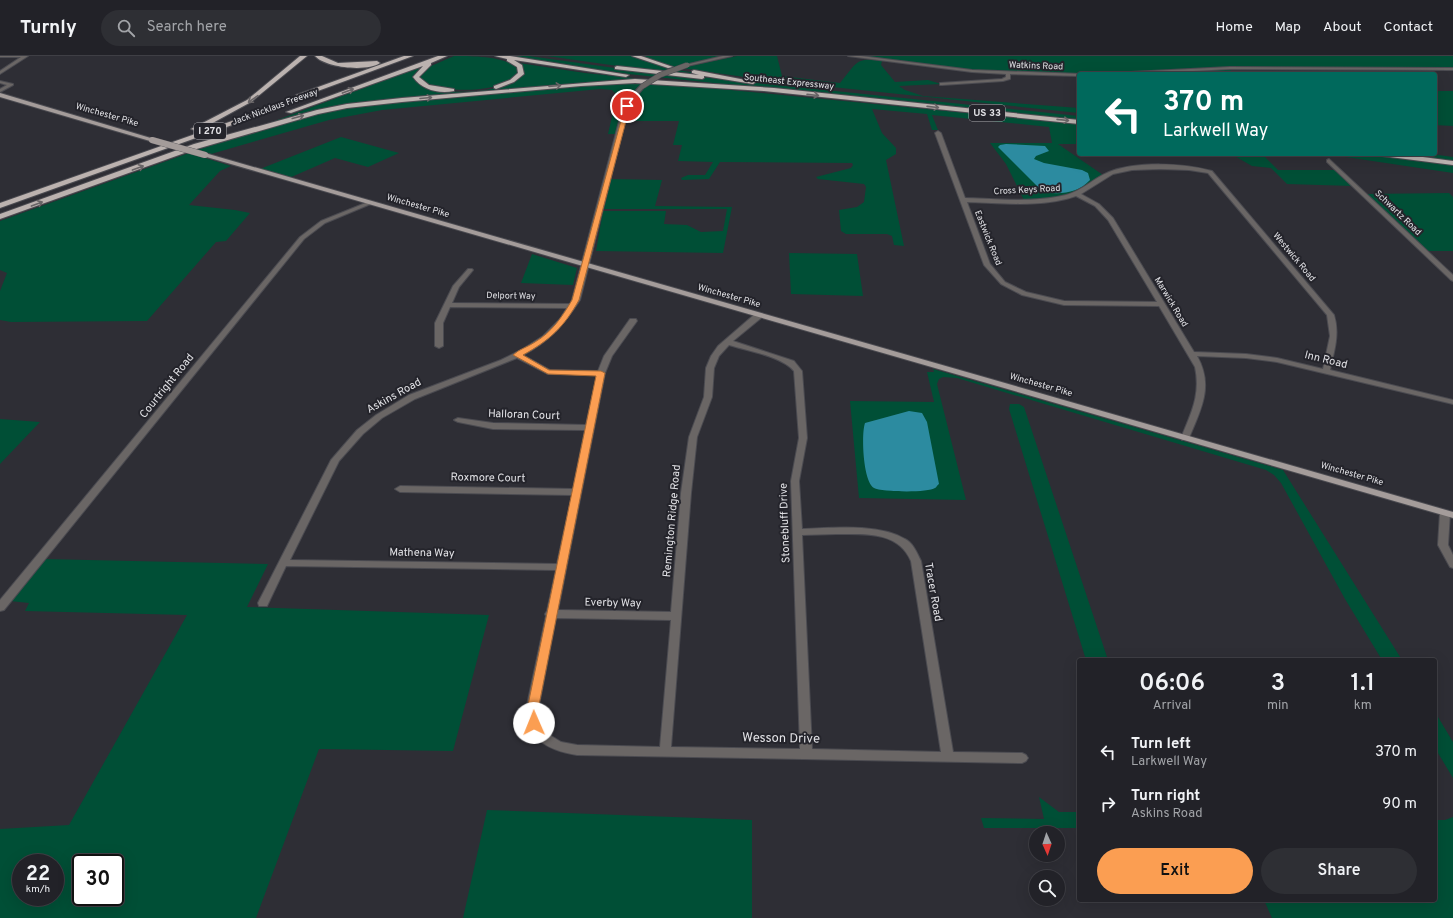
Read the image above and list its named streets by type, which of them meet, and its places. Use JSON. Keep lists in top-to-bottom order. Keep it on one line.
{"streets":{"highway":["Southeast Expressway","Jack Nicklaus Freeway","US 33","I 270"],"main road":["Winchester Pike"],"street":["Watkins Road","Cross Keys Road","Schwartz Road","Eastwick Road","Westwick Road","Delport Way","Marwick Road","Inn Road","Courtright Road","Askins Road","Halloran Court","Roxmore Court","Remington Ridge Road","Stonebluff Drive","Mathena Way","Tracer Road","Everby Way","Wesson Drive"]},"crossings":[["Winchester Pike","Marwick Road"],["Winchester Pike","Courtright Road"],["Winchester Pike","Askins Road"],["Winchester Pike","Remington Ridge Road"],["Cross Keys Road","Eastwick Road"],["Cross Keys Road","Westwick Road"],["Cross Keys Road","Marwick Road"],["Eastwick Road","Marwick Road"],["Westwick Road","Inn Road"],["Delport Way","Askins Road"],["Marwick Road","Inn Road"],["Askins Road","Mathena Way"],["Remington Ridge Road","Stonebluff Drive"],["Remington Ridge Road","Everby Way"],["Remington Ridge Road","Wesson Drive"],["Stonebluff Drive","Tracer Road"],["Stonebluff Drive","Wesson Drive"],["Tracer Road","Wesson Drive"],["Everby Way","Wesson Drive"]],"north":"bottom","page":{"header":"Turnly","search":"Search here","nav":["Home","Map","About","Contact"],"turn":["370 m","Larkwell Way"],"eta":["06:06","Arrival","3","min","1.1","km"],"list":[{"name":"Turn left","note":"Larkwell Way","value":"370 m"},{"name":"Turn right","note":"Askins Road","value":"90 m"}],"buttons":["Exit","Share"],"speed":"22 km/h","limit":"30"}}
